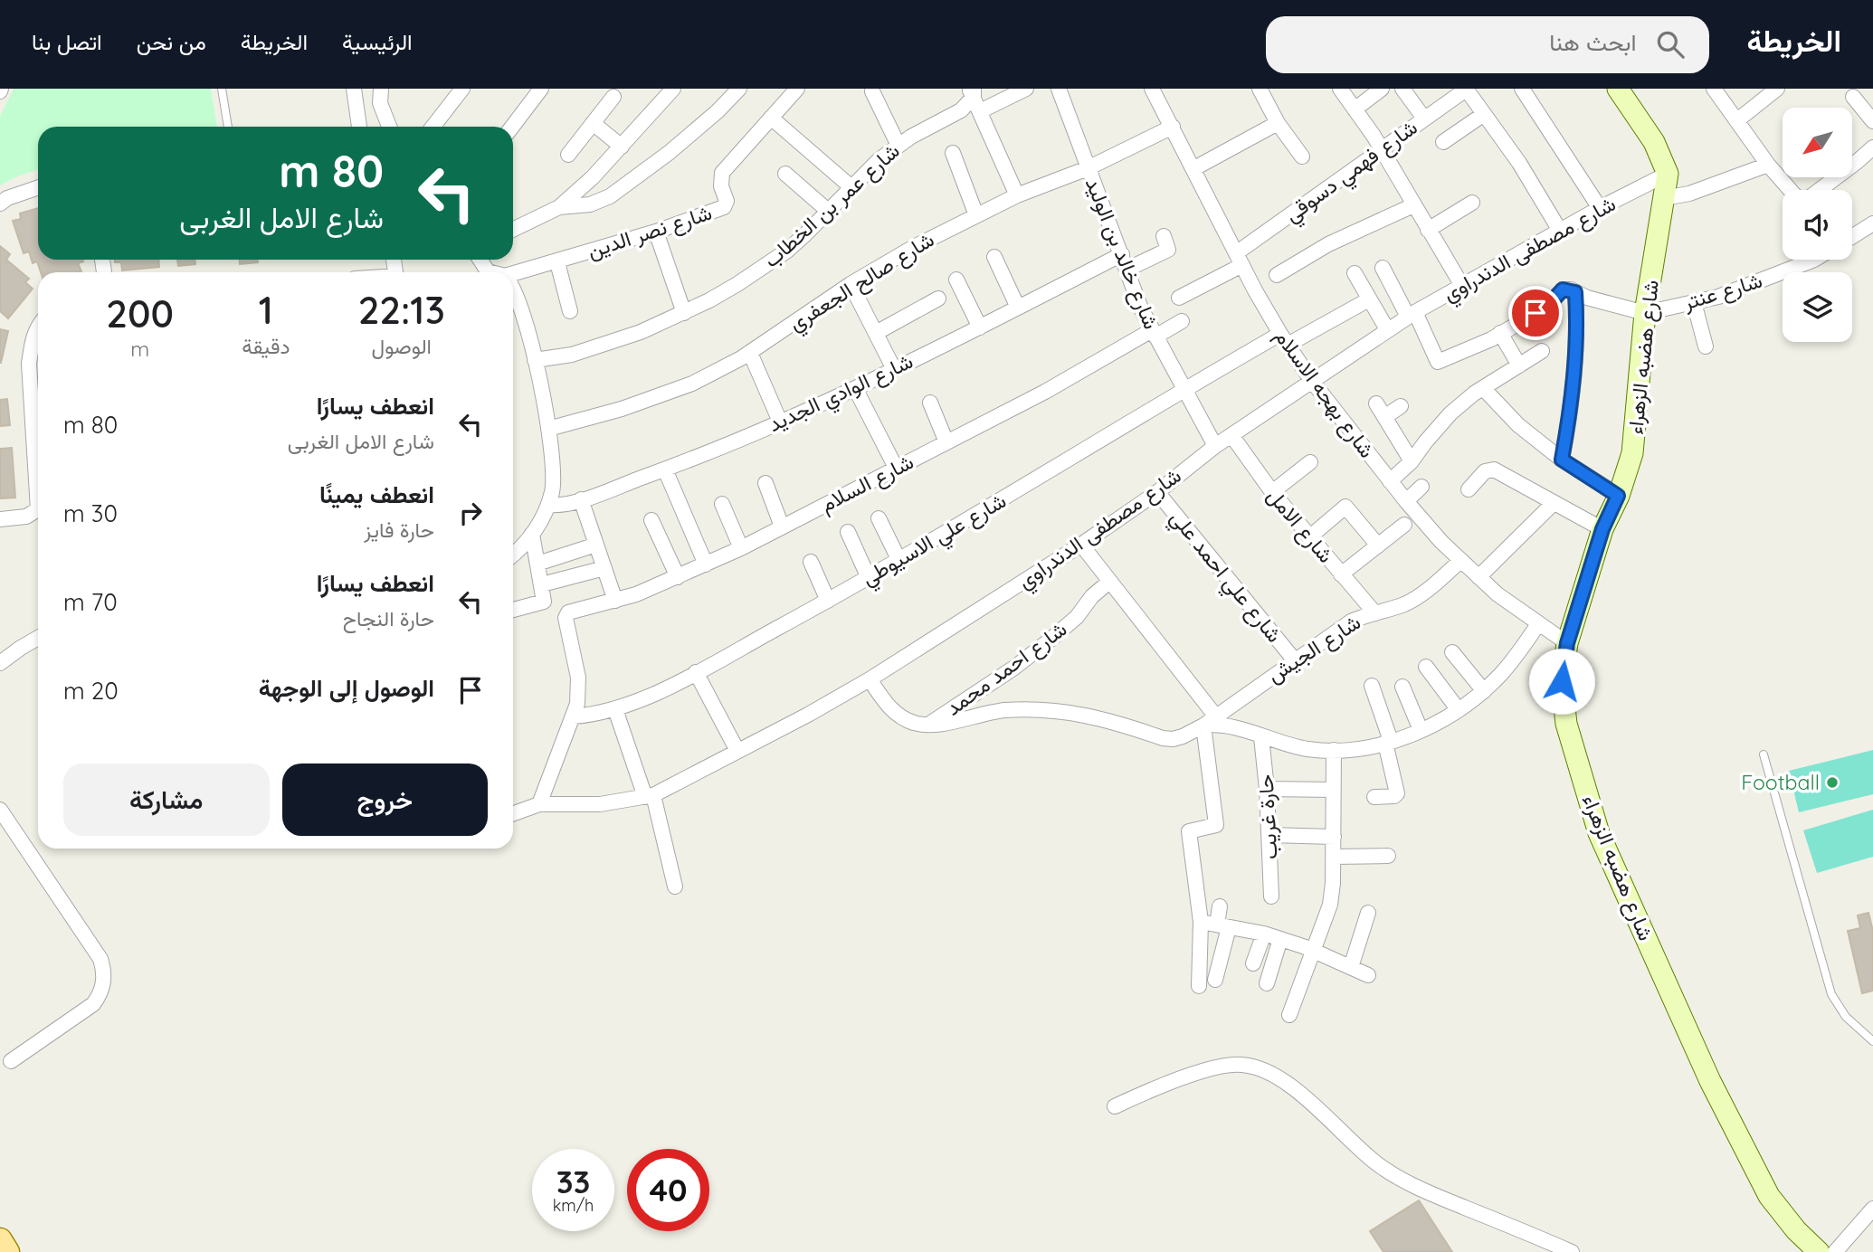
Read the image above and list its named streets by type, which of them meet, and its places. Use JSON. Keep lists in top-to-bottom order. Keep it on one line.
{"streets":{"street":["شارع فهمي دسوقي","شارع عمر بن الخطاب","شارع نصر الدين","شارع مصطفى الدندراوي","شارع خالد بن الوليد","شارع صالح الجعفري","شارع عنتر","شارع هضبه الزهراء","شارع الوادي الجديد","شارع بهجه الاسلام","شارع السلام","شارع الامل","شارع علي الاسيوطي","شارع علي احمد علي","شارع الجيش","شارع احمد محمد","حارة غريب"]},"crossings":[["شارع فهمي دسوقي","شارع بهجه الاسلام"],["شارع مصطفى الدندراوي","شارع خالد بن الوليد"],["شارع مصطفى الدندراوي","شارع هضبه الزهراء"],["شارع مصطفى الدندراوي","شارع بهجه الاسلام"],["شارع مصطفى الدندراوي","شارع الامل"],["شارع مصطفى الدندراوي","شارع علي احمد علي"],["شارع خالد بن الوليد","شارع صالح الجعفري"],["شارع خالد بن الوليد","شارع الوادي الجديد"],["شارع خالد بن الوليد","شارع السلام"],["شارع خالد بن الوليد","شارع علي الاسيوطي"],["شارع صالح الجعفري","شارع بهجه الاسلام"],["شارع عنتر","شارع هضبه الزهراء"],["شارع هضبه الزهراء","شارع بهجه الاسلام"],["شارع بهجه الاسلام","شارع علي الاسيوطي"],["شارع بهجه الاسلام","شارع الجيش"],["شارع السلام","شارع علي الاسيوطي"],["شارع الامل","شارع الجيش"],["شارع علي احمد علي","شارع الجيش"],["شارع الجيش","شارع احمد محمد"]],"places":["Football"],"north":"bottom left","page":{"header":"الخريطة","search":"ابحث هنا","nav":["الرئيسية","الخريطة","من نحن","اتصل بنا"],"turn":["80 m","شارع الامل الغربى"],"eta":["22:13","الوصول","1","دقيقة","200","m"],"list":[{"name":"انعطف يسارًا","note":"شارع الامل الغربى","value":"80 m"},{"name":"انعطف يمينًا","note":"حارة فايز","value":"30 m"},{"name":"انعطف يسارًا","note":"حارة النجاح","value":"70 m"},{"name":"الوصول إلى الوجهة","value":"20 m"}],"buttons":["خروج","مشاركة"],"speed":"33 km/h","limit":"40"}}
